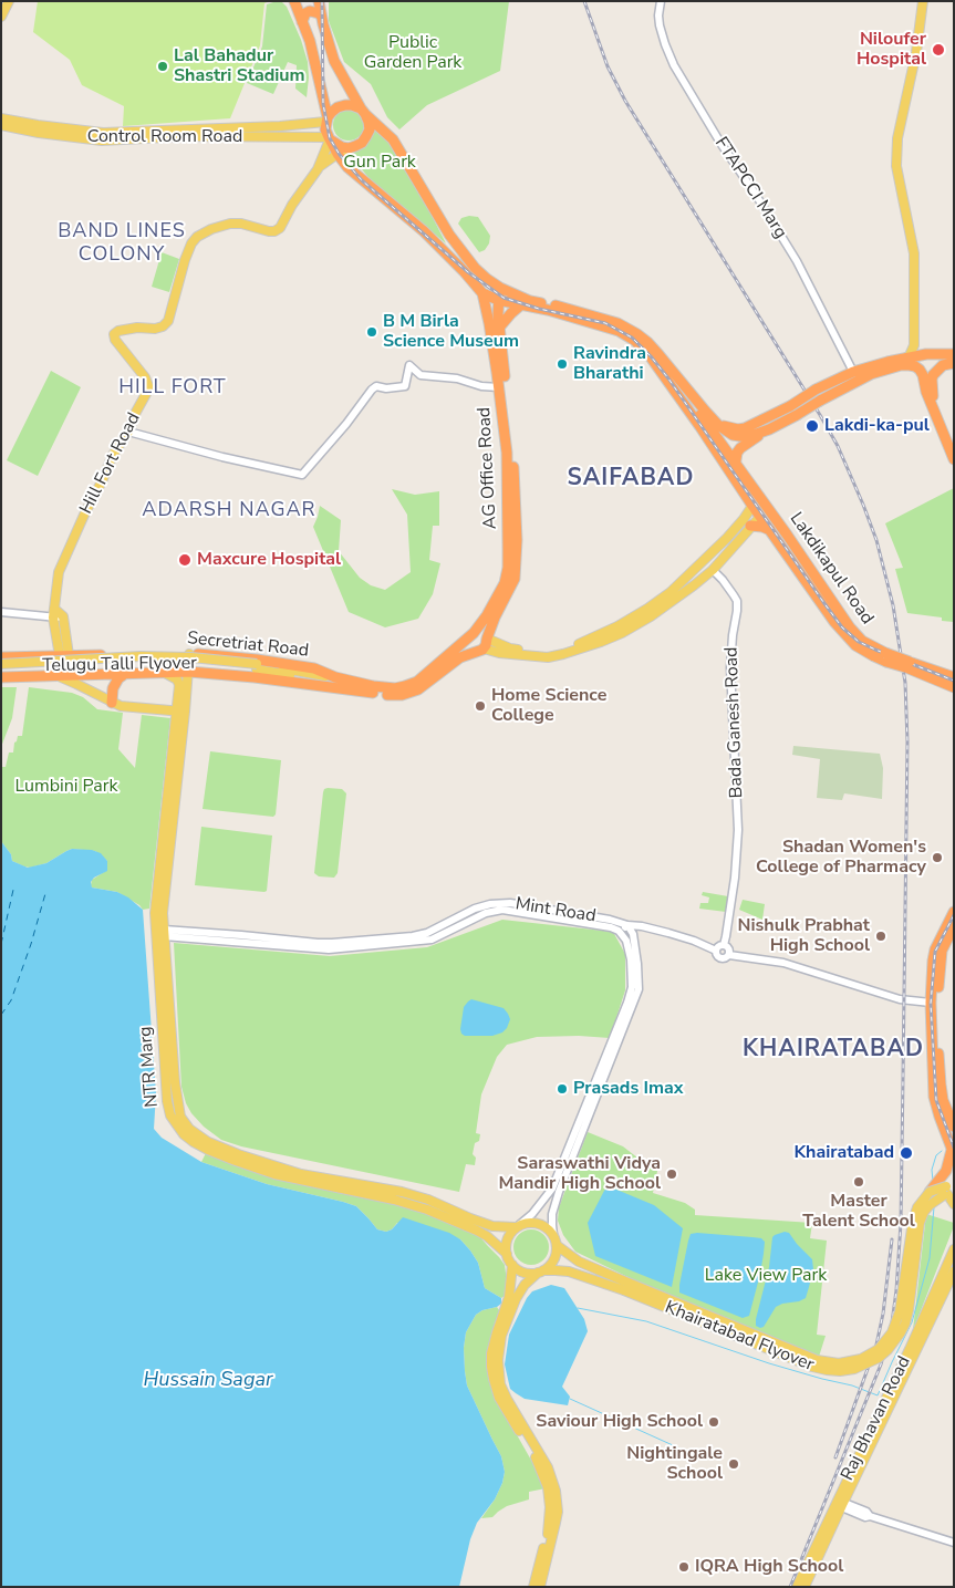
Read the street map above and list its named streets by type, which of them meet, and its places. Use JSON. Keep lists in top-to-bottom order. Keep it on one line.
{"streets":{"highway":["AG Office Road","Lakdikapul Road","Secretriat Road"],"main road":["Control Room Road","Hill Fort Road","Telugu Talli Flyover","NTR Marg","Khairatabad Flyover","Raj Bhavan Road"],"street":["FTAPCCI Marg","Bada Ganesh Road","Mint Road"]},"crossings":[["Control Room Road","Hill Fort Road"],["Control Room Road","Lakdikapul Road"],["FTAPCCI Marg","Lakdikapul Road"],["Hill Fort Road","Lakdikapul Road"],["Hill Fort Road","Secretriat Road"],["AG Office Road","Lakdikapul Road"],["AG Office Road","Secretriat Road"],["Secretriat Road","Telugu Talli Flyover"],["Secretriat Road","NTR Marg"],["Mint Road","NTR Marg"],["Mint Road","Khairatabad Flyover"],["NTR Marg","Khairatabad Flyover"]],"districts":["BAND LINES COLONY","HILL FORT","SAIFABAD","ADARSH NAGAR","KHAIRATABAD"],"water":["Hussain Sagar"],"parks":["Public Garden Park","Gun Park","Lumbini Park","Lake View Park"],"places":["Niloufer Hospital","Lal Bahadur Shastri Stadium","B M Birla Science Museum","Ravindra Bharathi","Lakdi-ka-pul","Maxcure Hospital","Home Science College","Shadan Women's College of Pharmacy","Nishulk Prabhat High School","Prasads Imax","Khairatabad","Saraswathi Vidya Mandir High School","Master Talent School","Saviour High School","Nightingale School","IQRA High School"]}
